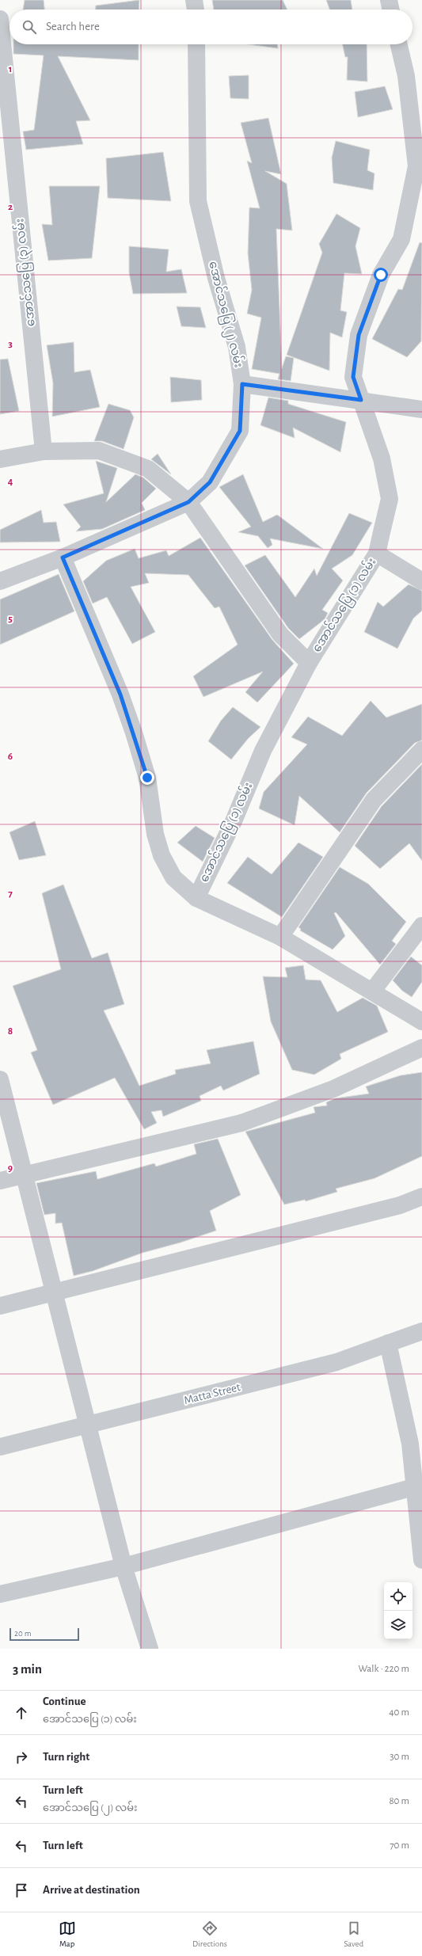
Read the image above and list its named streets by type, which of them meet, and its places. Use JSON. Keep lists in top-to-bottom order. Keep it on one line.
{"streets":{"street":["အောင်သပြေ (၃) လမ်း","အောင်သပြေ (၂) လမ်း","အောင်သပြေ (၁) လမ်း","Matta Street"]},"scale_bar":"20 m","page":{"search":"Search here","scale":"20 m","heading":["3 min","Walk · 220 m"],"list":[["Continue","အောင်သပြေ (၁) လမ်း","40 m"],["Turn right","30 m"],["Turn left","အောင်သပြေ (၂) လမ်း","80 m"],["Turn left","70 m"],"Arrive at destination"],"nav":["Map","Directions","Saved"]},"grid":{"rows":["1","2","3","4","5","6","7","8","9"]}}
